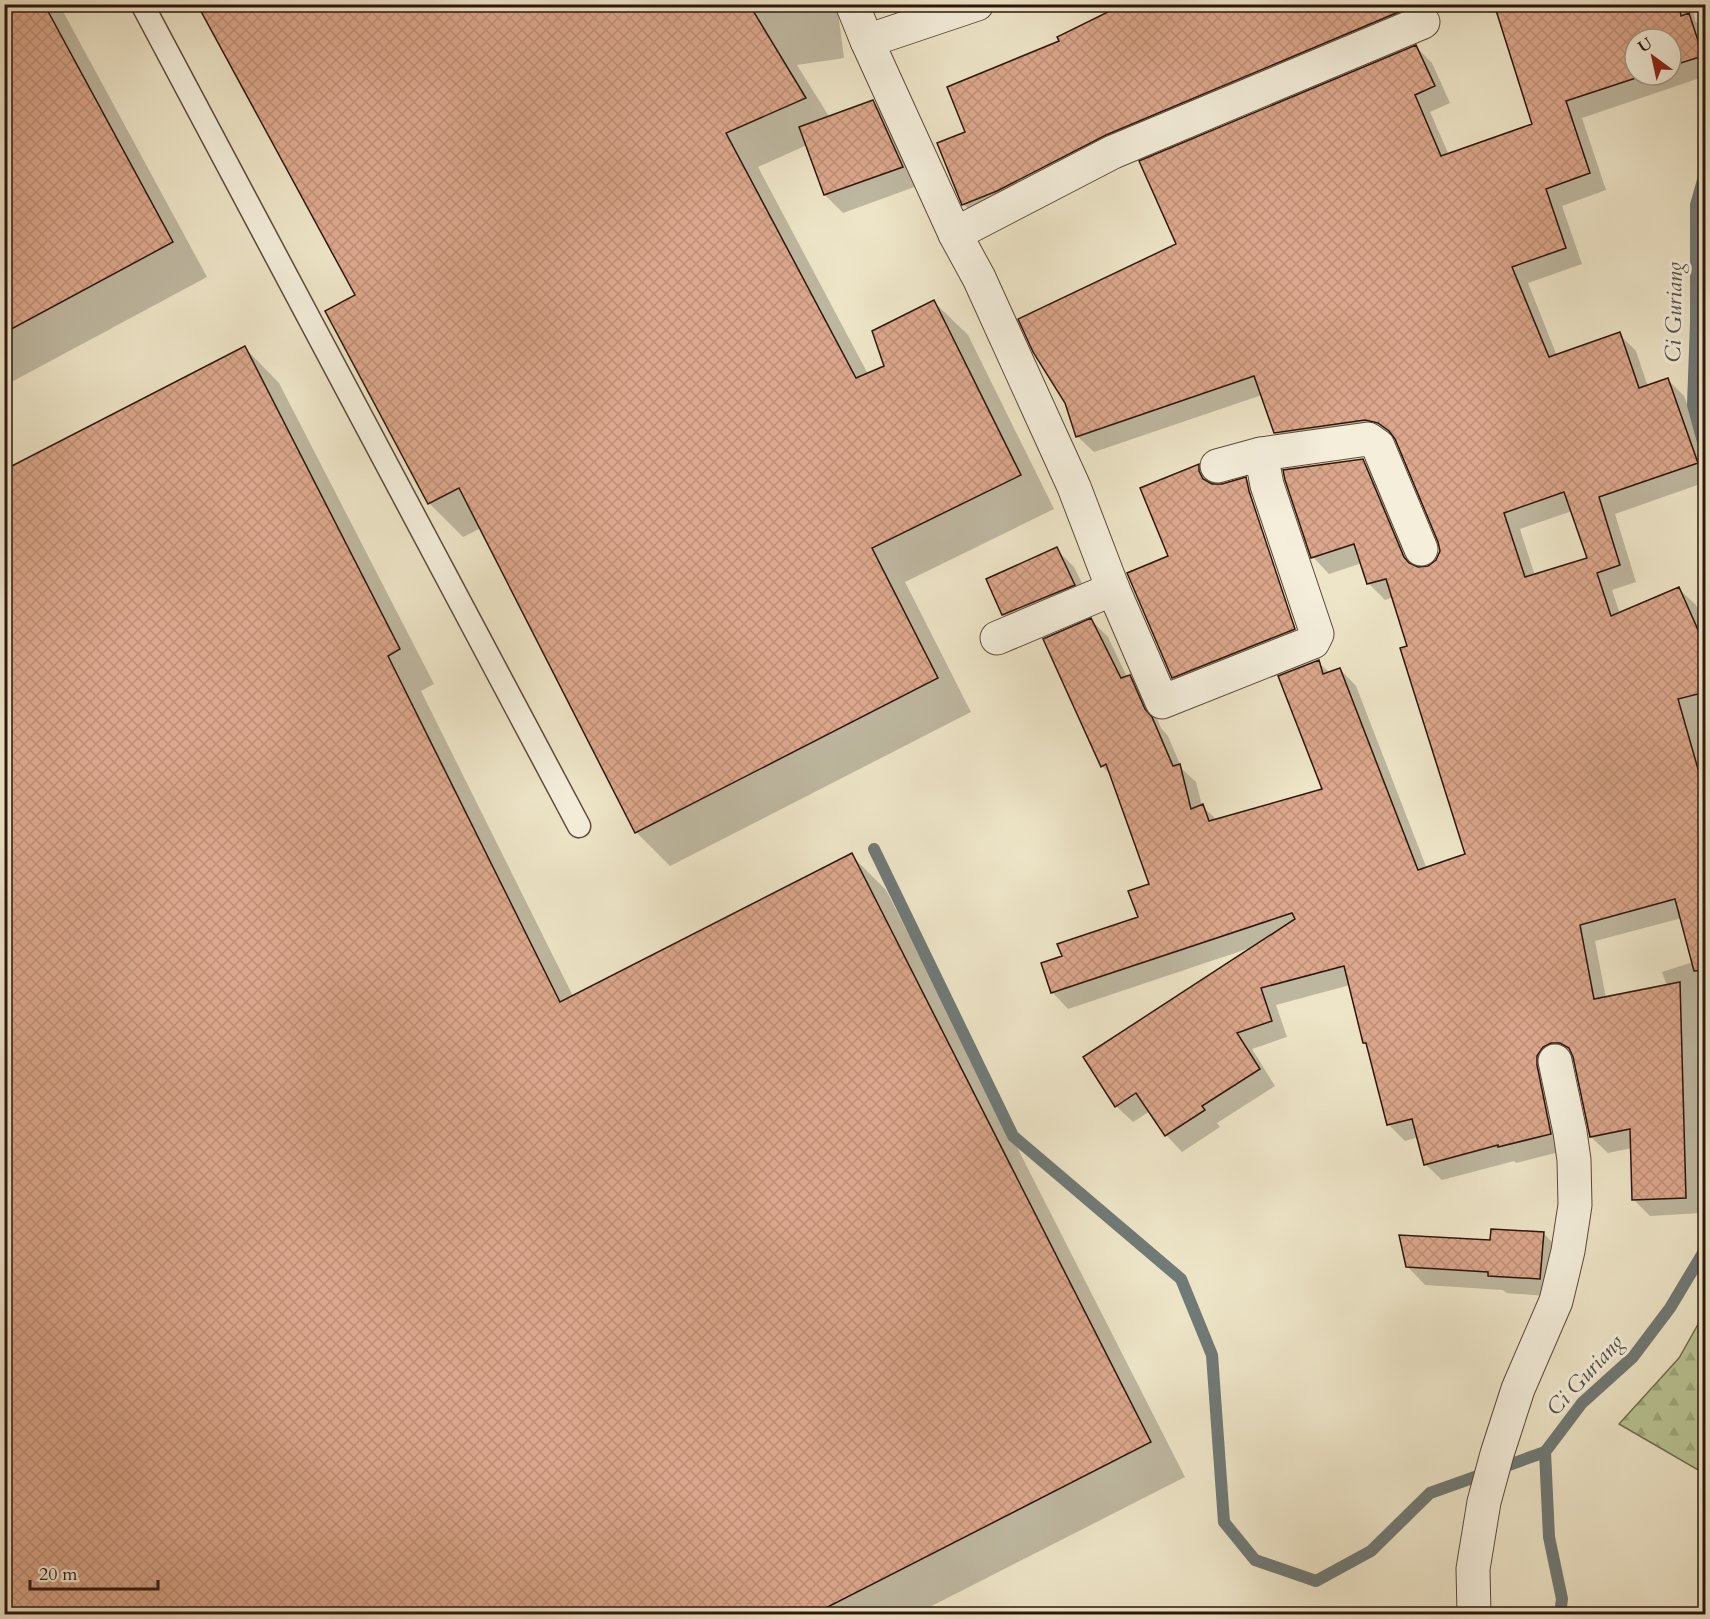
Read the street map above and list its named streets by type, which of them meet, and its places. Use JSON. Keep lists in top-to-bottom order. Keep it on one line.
{"water":["Ci Guriang"],"scale_bar":"20 m","north":"top left"}
